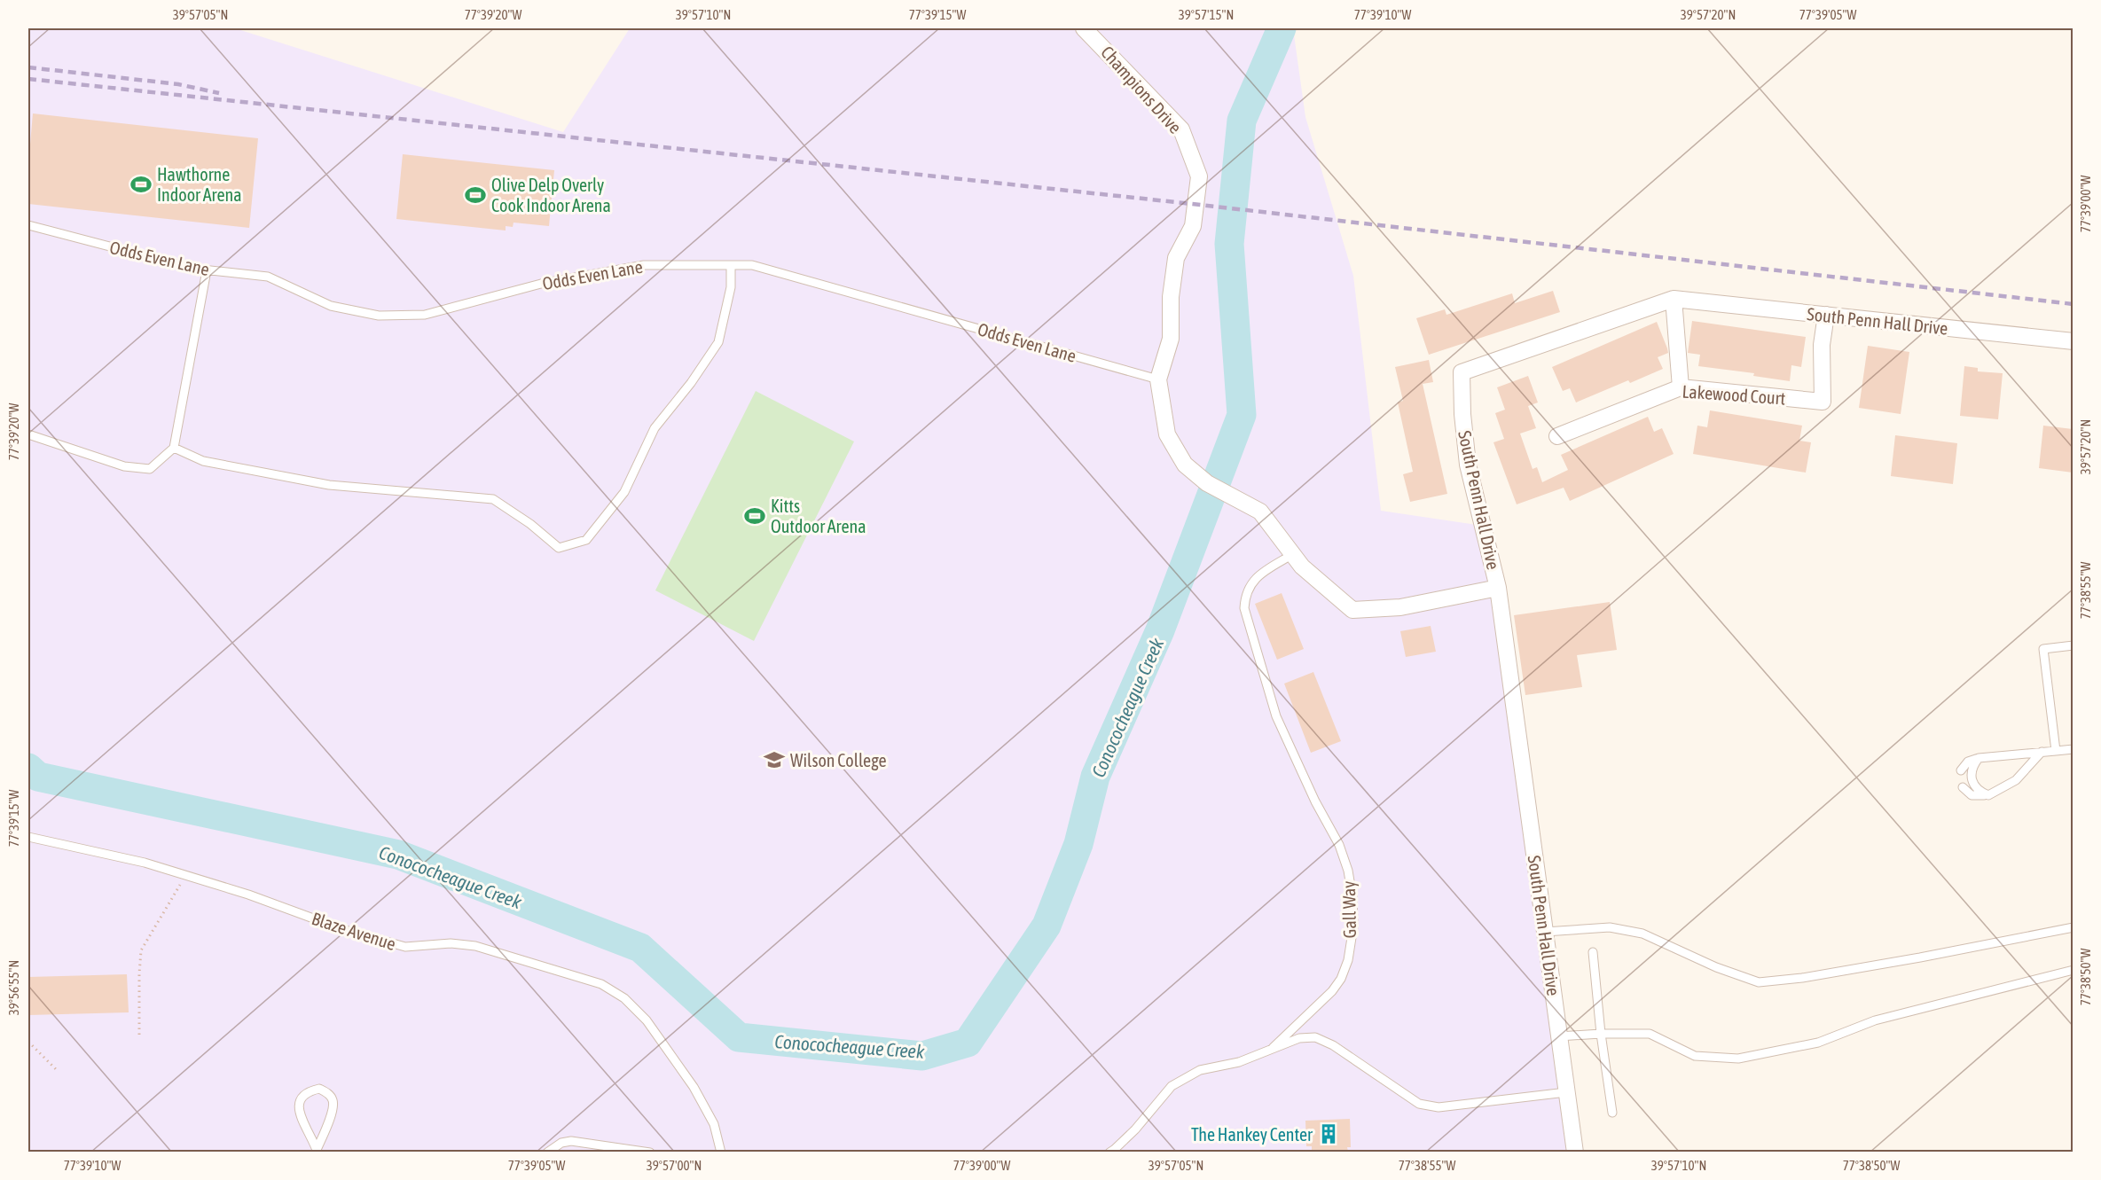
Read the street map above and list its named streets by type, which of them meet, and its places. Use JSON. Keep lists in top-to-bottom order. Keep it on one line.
{"streets":{"street":["Champions Drive","South Penn Hall Drive","Lakewood Court"],"lane":["Odds Even Lane","Gall Way","Blaze Avenue"]},"crossings":[["Champions Drive","Odds Even Lane"],["Champions Drive","South Penn Hall Drive"],["Champions Drive","Gall Way"],["South Penn Hall Drive","Lakewood Court"]],"water":["Conococheague Creek"],"places":{"sports":["Hawthorne Indoor Arena","Olive Delp Overly Cook Indoor Arena","Kitts Outdoor Arena"],"school or university":["Wilson College"],"building":["The Hankey Center"]},"coordinates":["39°57'05\"N","77°39'20\"W","39°57'10\"N","77°39'15\"W","39°57'15\"N","77°39'10\"W","39°57'20\"N","77°39'05\"W","77°39'00\"W","77°38'55\"W","77°38'50\"W","39°56'55\"N","39°57'00\"N"]}
